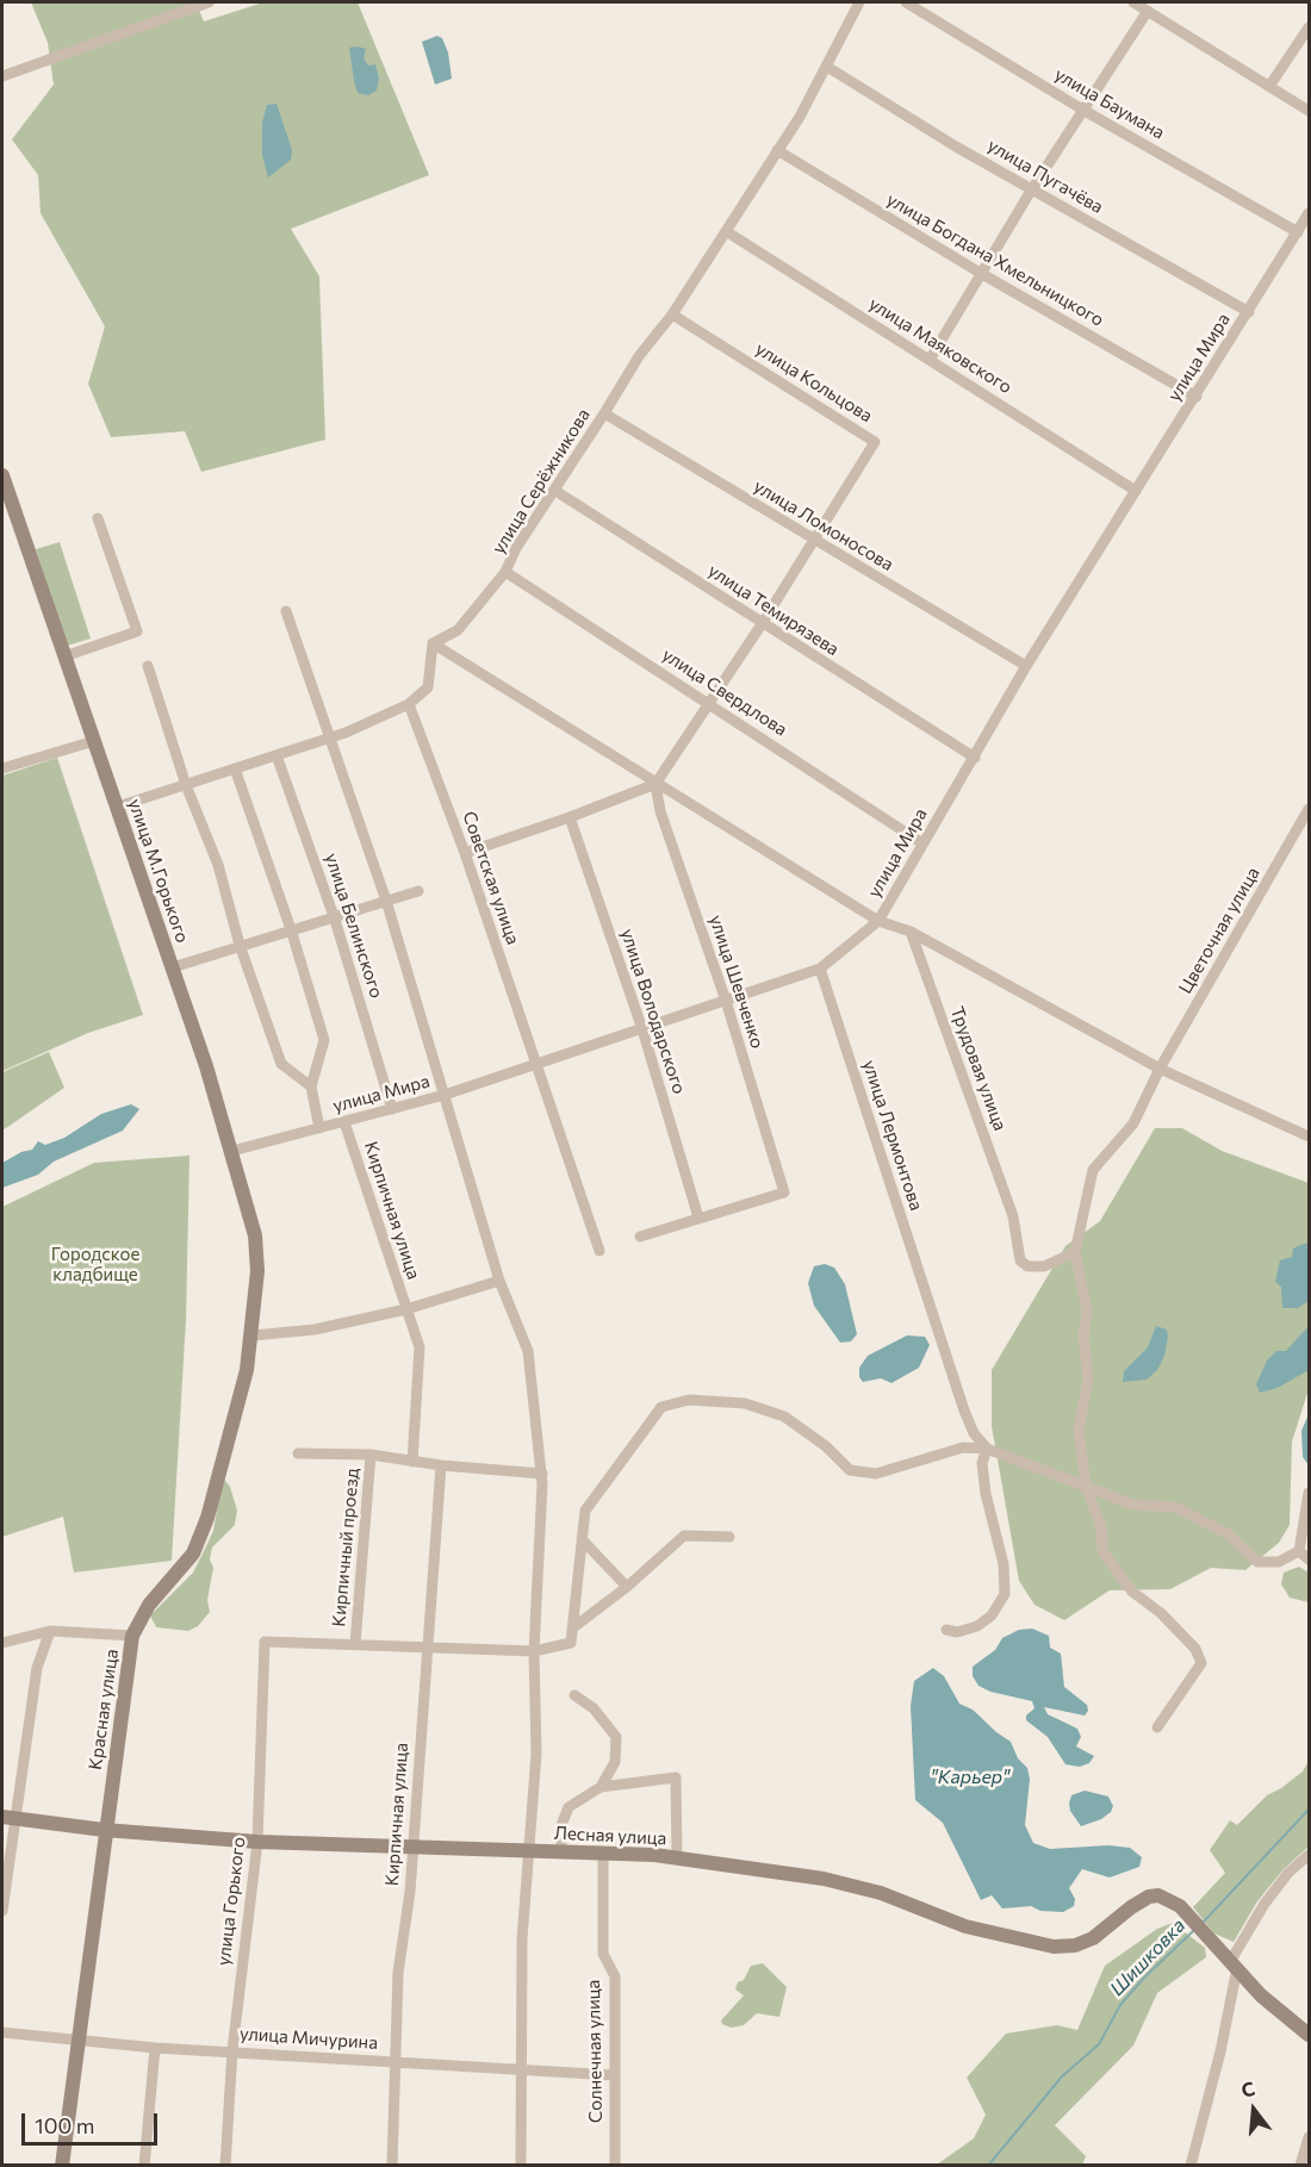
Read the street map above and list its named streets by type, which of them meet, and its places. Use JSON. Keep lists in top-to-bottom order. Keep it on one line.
{"streets":{"main road":["улица М.Горького","Красная улица","Лесная улица"],"street":["улица Баумана","улица Пугачёва","улица Богдана Хмельницкого","улица Маяковского","улица Мира","улица Кольцова","улица Серёжникова","улица Ломоносова","улица Темирязева","улица Свердлова","Советская улица","улица Белинского","Цветочная улица","улица Шевченко","улица Володарского","Трудовая улица","улица Лермонтова","Кирпичная улица","Кирпичный проезд","улица Горького","улица Мичурина","Солнечная улица"]},"crossings":[["улица Баумана","улица Мира"],["улица Пугачёва","улица Мира"],["улица Пугачёва","улица Серёжникова"],["улица Богдана Хмельницкого","улица Мира"],["улица Богдана Хмельницкого","улица Серёжникова"],["улица Маяковского","улица Мира"],["улица Маяковского","улица Серёжникова"],["улица Мира","улица Ломоносова"],["улица Мира","улица Темирязева"],["улица Мира","улица Свердлова"],["улица Мира","улица М.Горького"],["улица Мира","Советская улица"],["улица Мира","улица Белинского"],["улица Мира","улица Шевченко"],["улица Мира","улица Володарского"],["улица Мира","улица Лермонтова"],["улица Мира","Кирпичная улица"],["улица Кольцова","улица Серёжникова"],["улица Кольцова","улица Ломоносова"],["улица Серёжникова","улица Ломоносова"],["улица Серёжникова","улица Темирязева"],["улица Серёжникова","улица Свердлова"],["улица М.Горького","Красная улица"],["Цветочная улица","Трудовая улица"],["улица Шевченко","улица Володарского"],["Кирпичная улица","Лесная улица"],["Кирпичная улица","улица Мичурина"],["Кирпичный проезд","улица Горького"],["Красная улица","Лесная улица"],["Красная улица","улица Мичурина"],["Лесная улица","улица Горького"],["Лесная улица","Солнечная улица"],["улица Горького","улица Мичурина"],["улица Мичурина","Солнечная улица"]],"water":["\"Карьер\"","Шишковка"],"parks":["Городское кладбище"],"scale_bar":"100 m","north":"top"}
